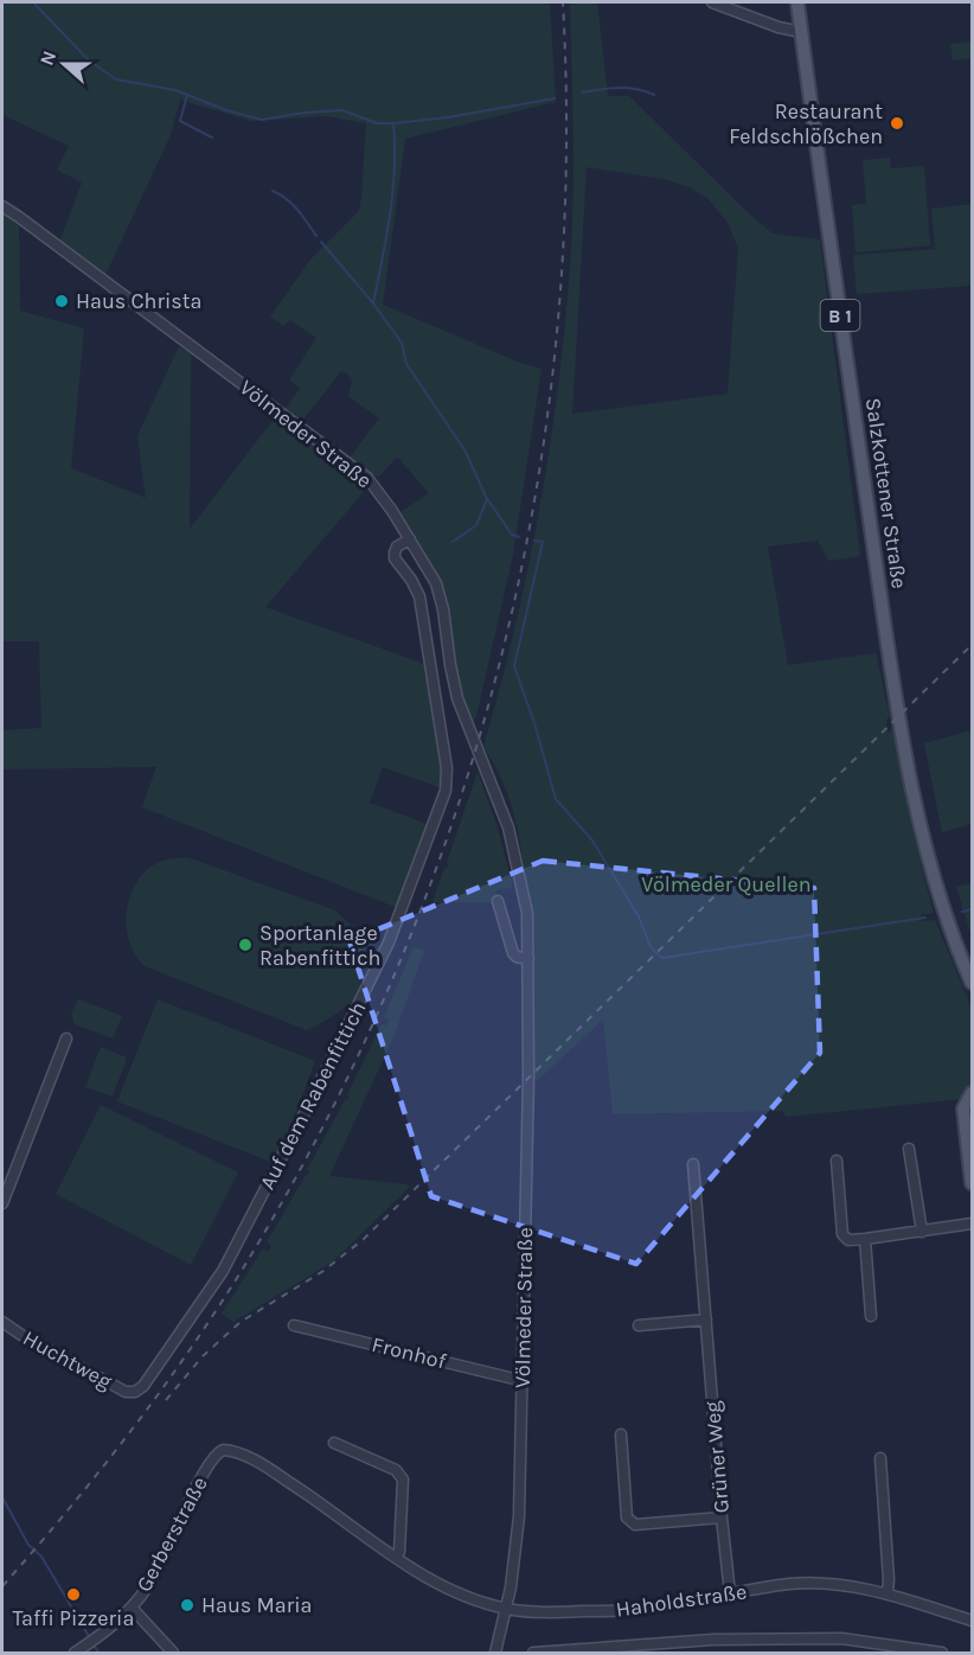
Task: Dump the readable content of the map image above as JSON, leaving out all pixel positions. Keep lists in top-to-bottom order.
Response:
{
  "streets": {
    "main road": ["B 1", "Salzkottener Straße"],
    "street": [
      "Völmeder Straße",
      "Auf dem Rabenfittich",
      "Fronhof",
      "Huchtweg",
      "Grüner Weg",
      "Gerberstraße",
      "Haholdstraße"
    ]
  },
  "crossings": [
    ["Völmeder Straße", "Auf dem Rabenfittich"],
    ["Völmeder Straße", "Fronhof"],
    ["Völmeder Straße", "Haholdstraße"],
    ["Auf dem Rabenfittich", "Huchtweg"],
    ["Grüner Weg", "Haholdstraße"],
    ["Gerberstraße", "Haholdstraße"]
  ],
  "parks": ["Völmeder Quellen"],
  "places": [
    "Restaurant Feldschlößchen",
    "Haus Christa",
    "Sportanlage Rabenfittich",
    "Taffi Pizzeria",
    "Haus Maria"
  ],
  "north": "left"
}
